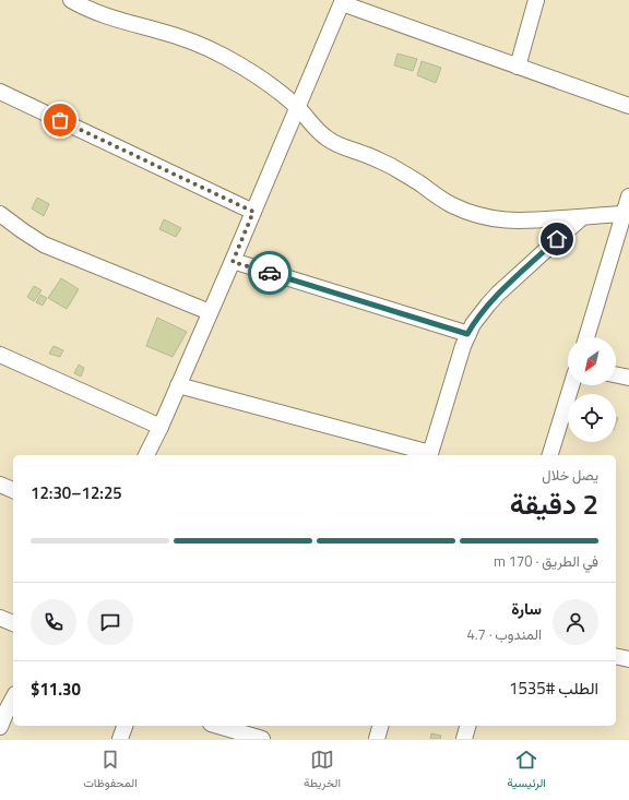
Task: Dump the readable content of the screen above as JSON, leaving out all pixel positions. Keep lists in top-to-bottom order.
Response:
{
  "north": "bottom left",
  "page": {
    "heading": ["2 دقيقة", "يصل خلال", "12:25–12:30"],
    "panel": [
      "سارة",
      "المندوب · 4.7",
      "الطلب #1535",
      "$11.30"
    ],
    "bar": "في الطريق · 170 m",
    "tabs": ["الرئيسية", "الخريطة", "المحفوظات"]
  }
}
